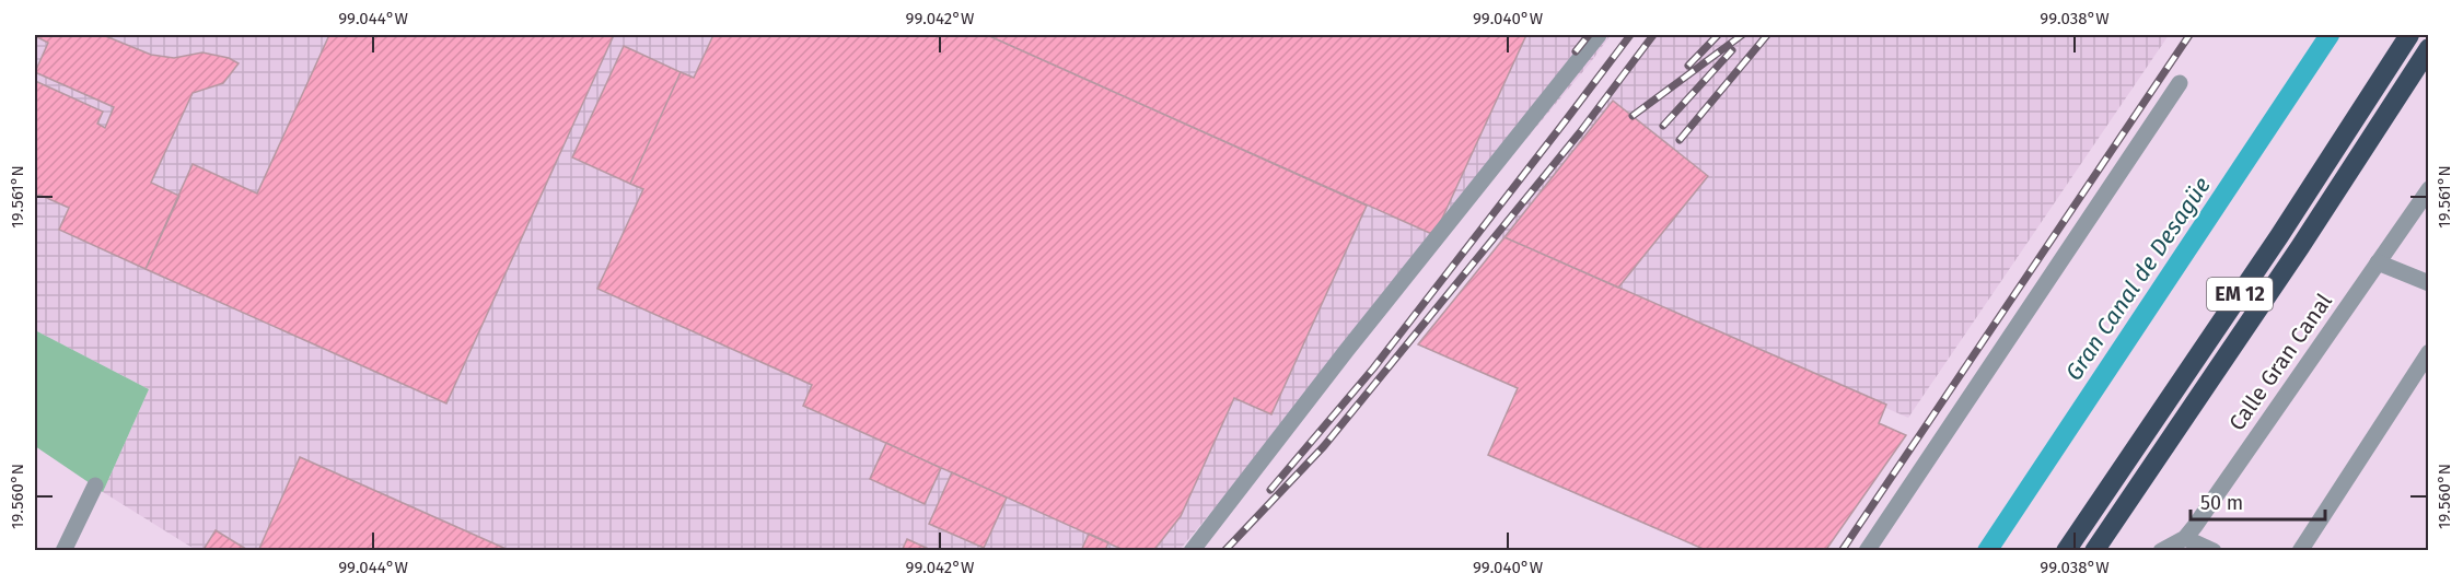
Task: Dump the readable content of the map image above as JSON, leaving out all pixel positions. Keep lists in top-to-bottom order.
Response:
{
  "streets": {
    "highway": ["EM 12"],
    "street": ["Calle Gran Canal"]
  },
  "water": ["Gran Canal de Desagüe"],
  "scale_bar": "50 m",
  "coordinates": [
    "99.044°W",
    "99.042°W",
    "99.040°W",
    "99.038°W",
    "19.561°N",
    "19.560°N"
  ]
}
